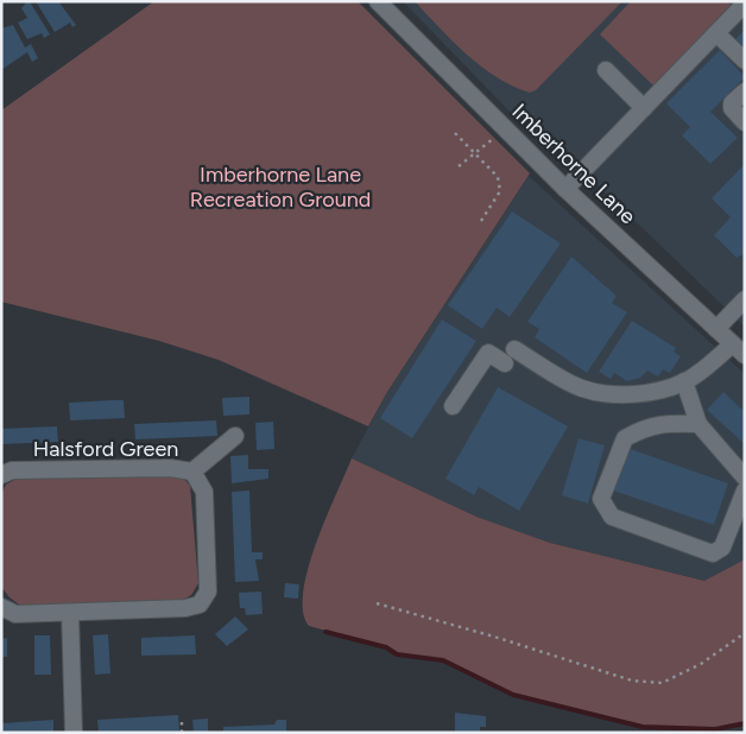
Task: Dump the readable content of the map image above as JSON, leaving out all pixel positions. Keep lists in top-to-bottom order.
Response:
{
  "streets": {
    "street": ["Imberhorne Lane", "Halsford Green"]
  },
  "parks": ["Imberhorne Lane Recreation Ground"]
}
